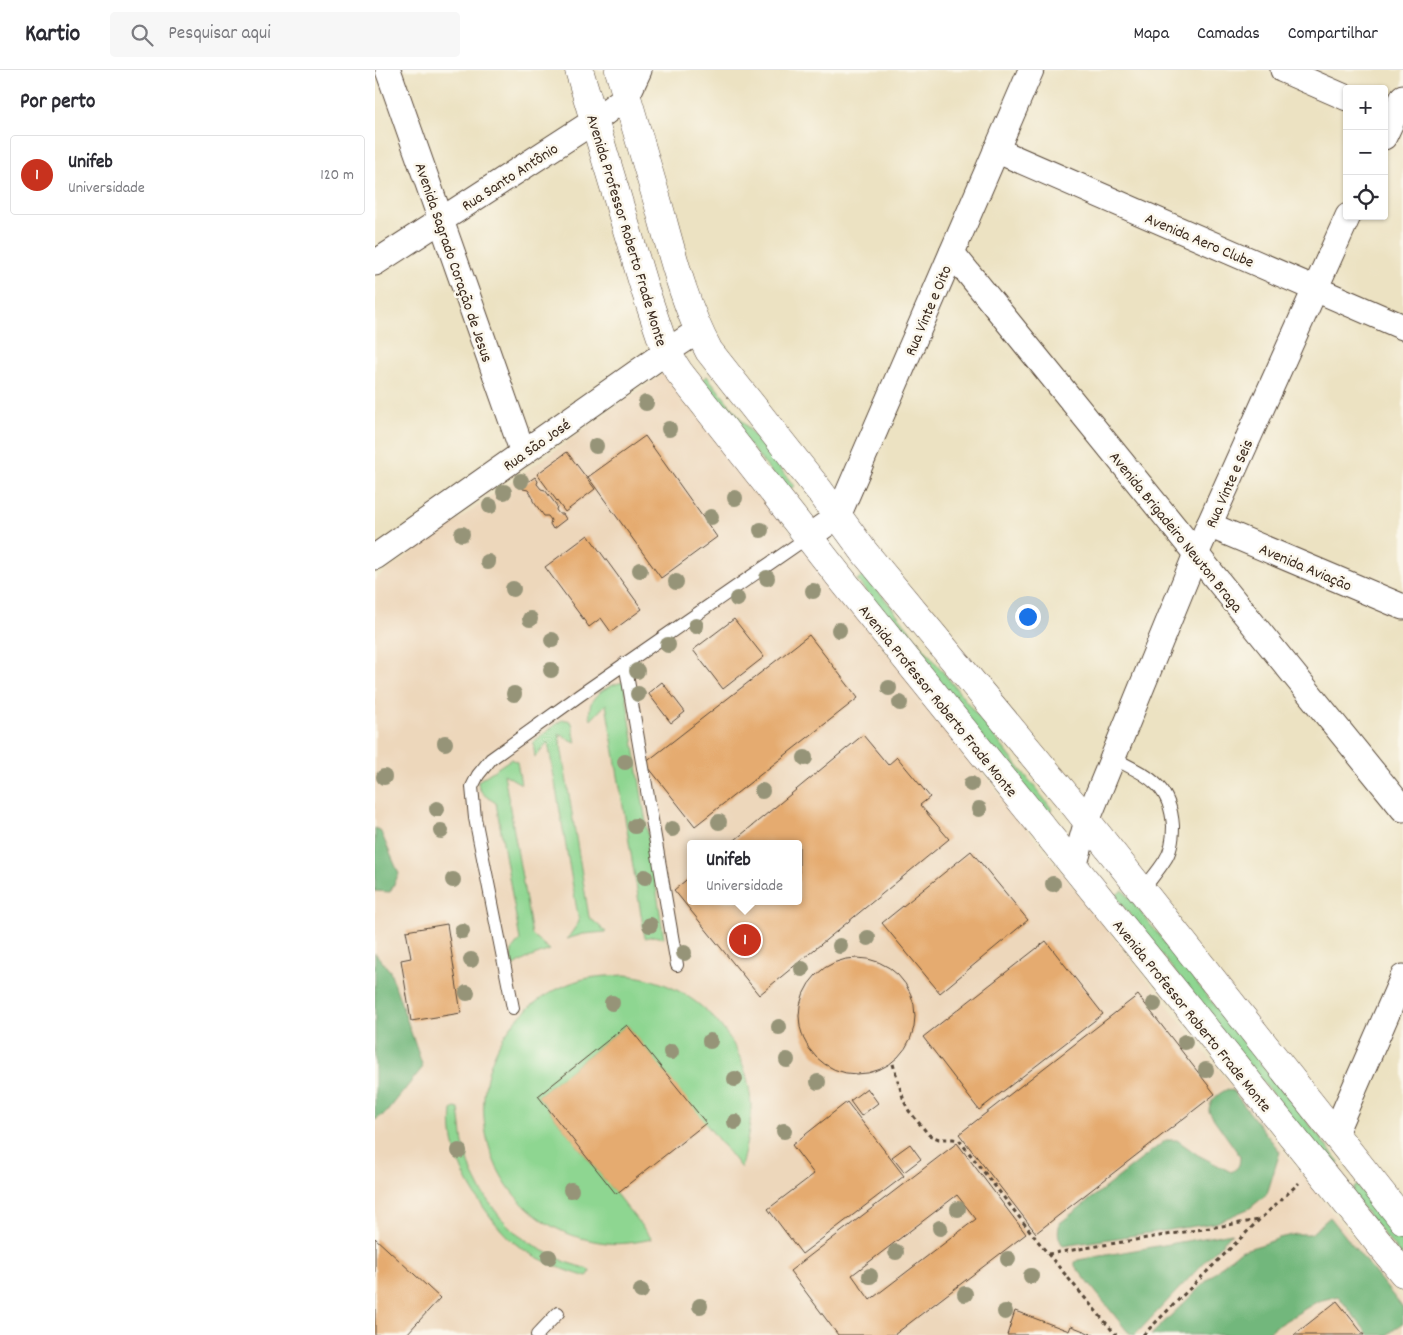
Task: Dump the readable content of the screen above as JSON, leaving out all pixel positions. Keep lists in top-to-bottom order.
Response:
{
  "streets": {
    "main road": ["Avenida Professor Roberto Frade Monte"],
    "street": [
      "Rua Santo Antônio",
      "Avenida Aero Clube",
      "Avenida Sagrado Coração de Jesus",
      "Rua Vinte e Oito",
      "Rua São José",
      "Rua Vinte e Seis",
      "Avenida Brigadeiro Newton Braga",
      "Avenida Aviação"
    ]
  },
  "crossings": [
    ["Rua Santo Antônio", "Avenida Professor Roberto Frade Monte"],
    ["Rua Santo Antônio", "Avenida Sagrado Coração de Jesus"],
    ["Avenida Professor Roberto Frade Monte", "Rua São José"],
    ["Avenida Professor Roberto Frade Monte", "Rua Vinte e Seis"],
    ["Avenida Aero Clube", "Rua Vinte e Oito"],
    ["Avenida Aero Clube", "Rua Vinte e Seis"],
    ["Avenida Sagrado Coração de Jesus", "Rua São José"],
    ["Rua Vinte e Oito", "Avenida Brigadeiro Newton Braga"],
    ["Rua Vinte e Seis", "Avenida Brigadeiro Newton Braga"],
    ["Rua Vinte e Seis", "Avenida Aviação"]
  ],
  "page": {
    "header": "Kartio",
    "search": "Pesquisar aqui",
    "nav": ["Mapa", "Camadas", "Compartilhar"],
    "heading": "Por perto",
    "map_buttons": ["+", "−"],
    "list": [
      {
        "mark": "1",
        "name": "Unifeb",
        "note": "Universidade",
        "value": "120 m"
      }
    ],
    "popup": ["Unifeb", "Universidade"],
    "pins": "1"
  }
}
